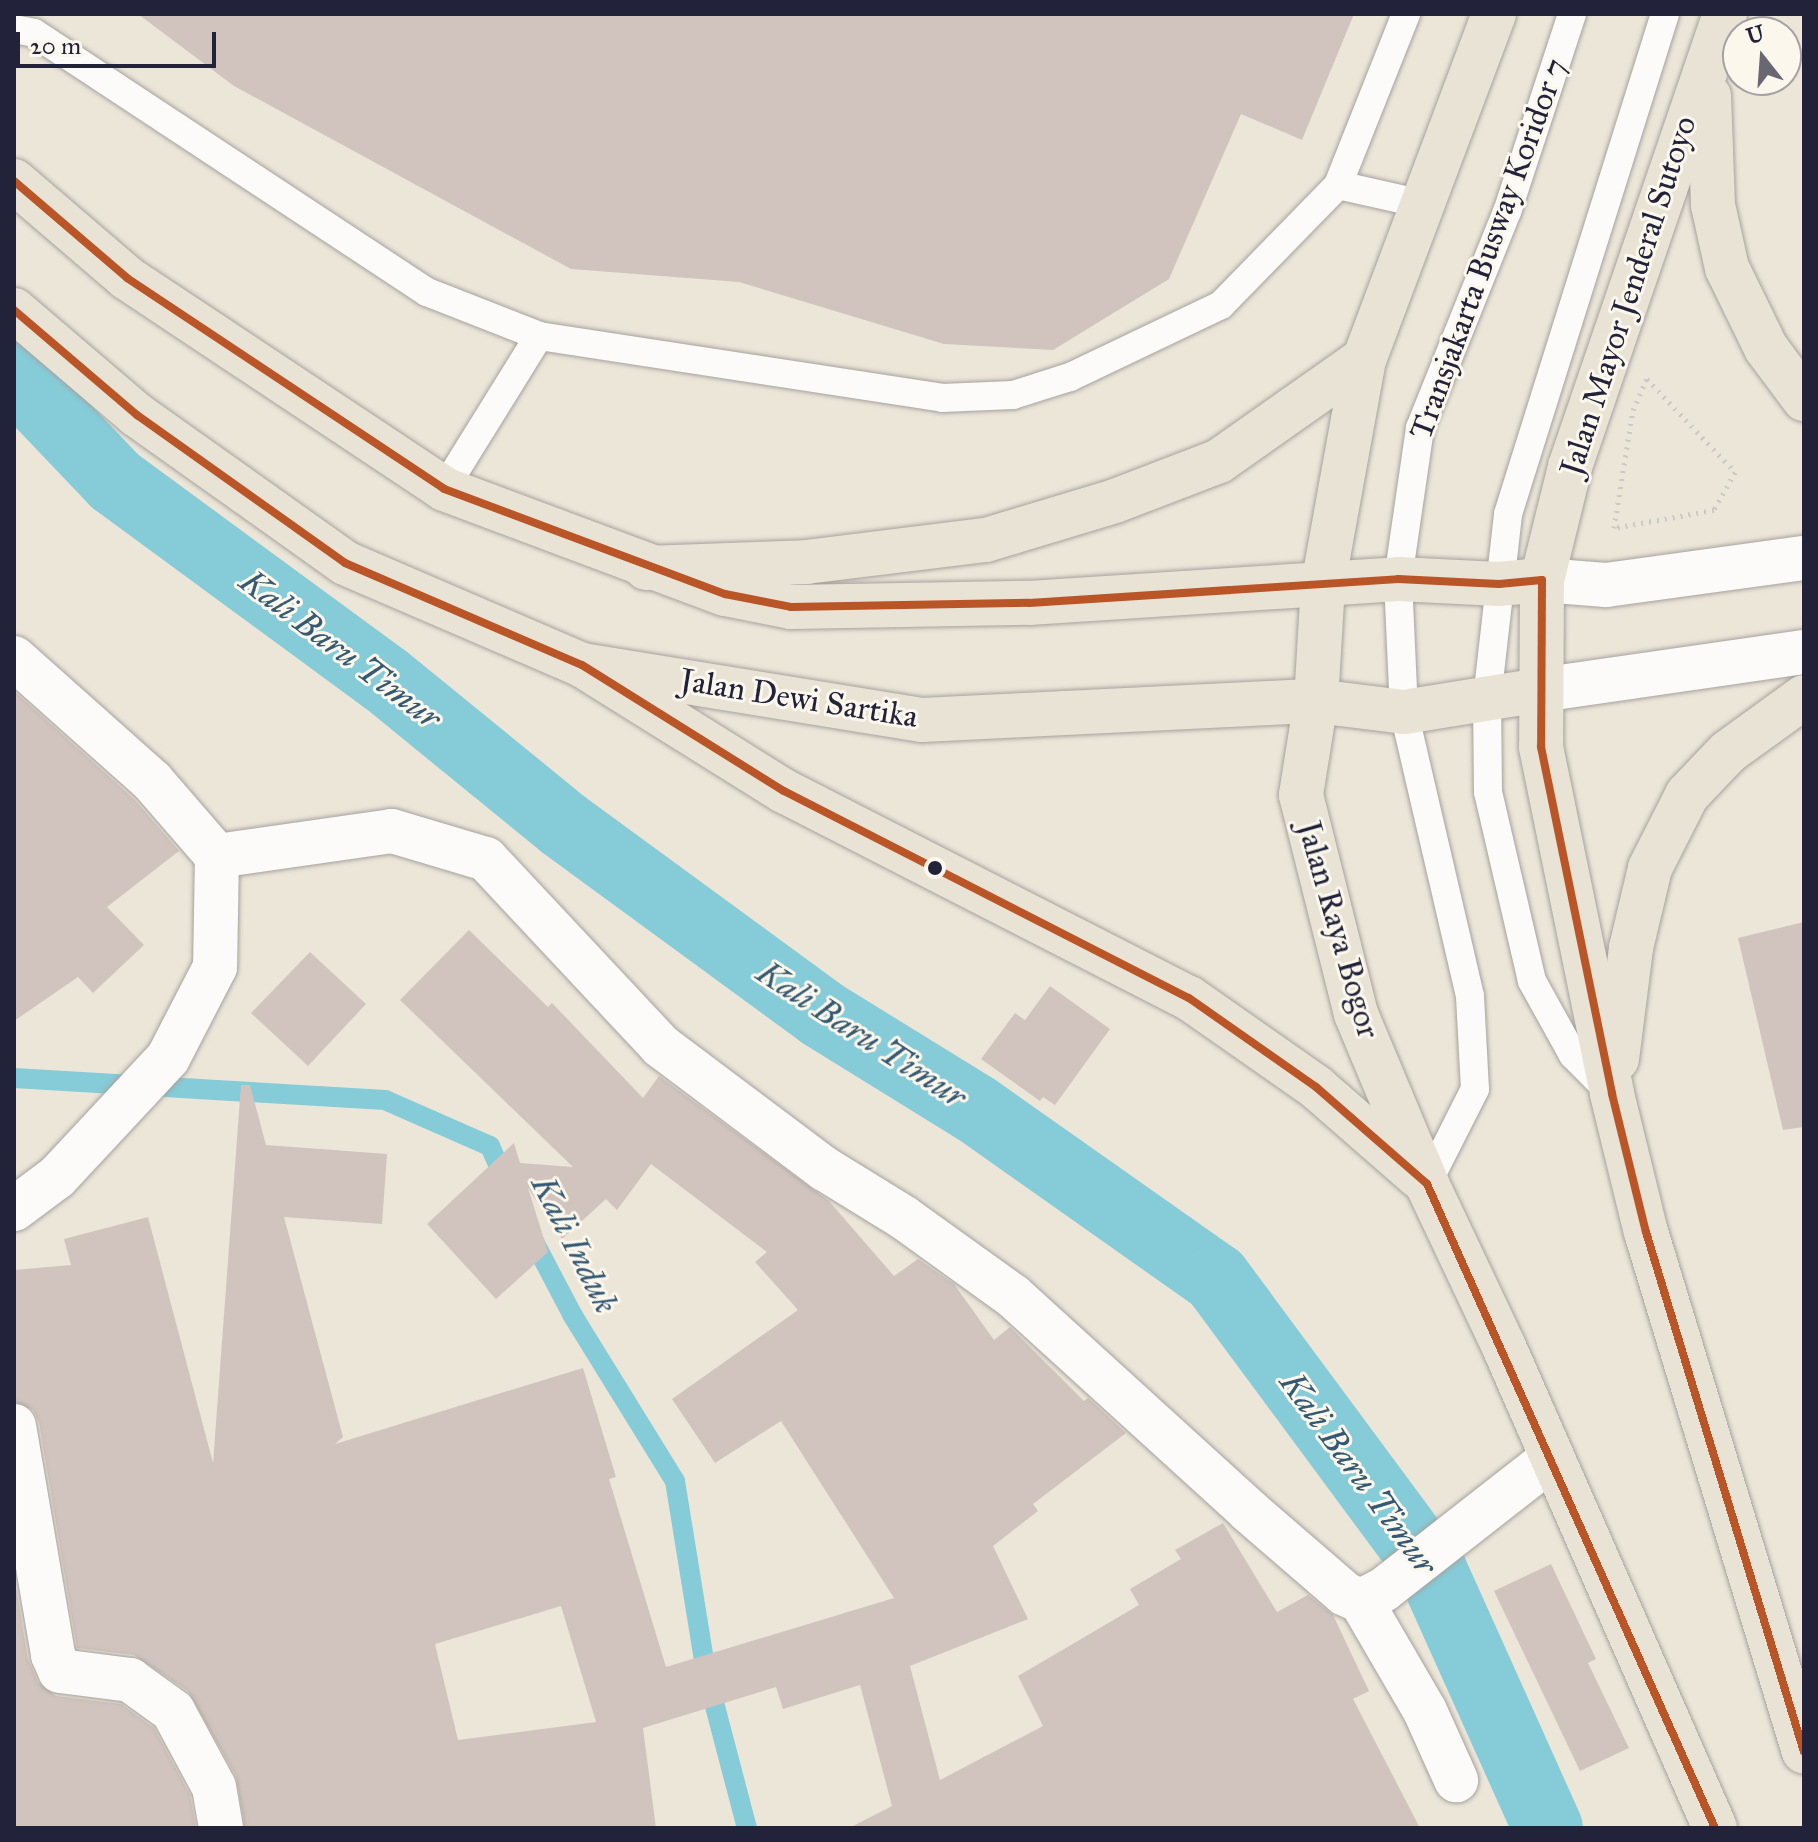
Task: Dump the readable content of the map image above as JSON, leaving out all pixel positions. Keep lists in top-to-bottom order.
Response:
{
  "streets": {
    "main road": ["Jalan Mayor Jenderal Sutoyo", "Jalan Dewi Sartika", "Jalan Raya Bogor"],
    "lane": ["Transjakarta Busway Koridor 7"]
  },
  "crossings": [
    ["Transjakarta Busway Koridor 7", "Jalan Dewi Sartika"],
    ["Transjakarta Busway Koridor 7", "Jalan Raya Bogor"],
    ["Jalan Dewi Sartika", "Jalan Raya Bogor"]
  ],
  "water": ["Kali Baru Timur", "Kali Induk"],
  "scale_bar": "20 m",
  "north": "top"
}
